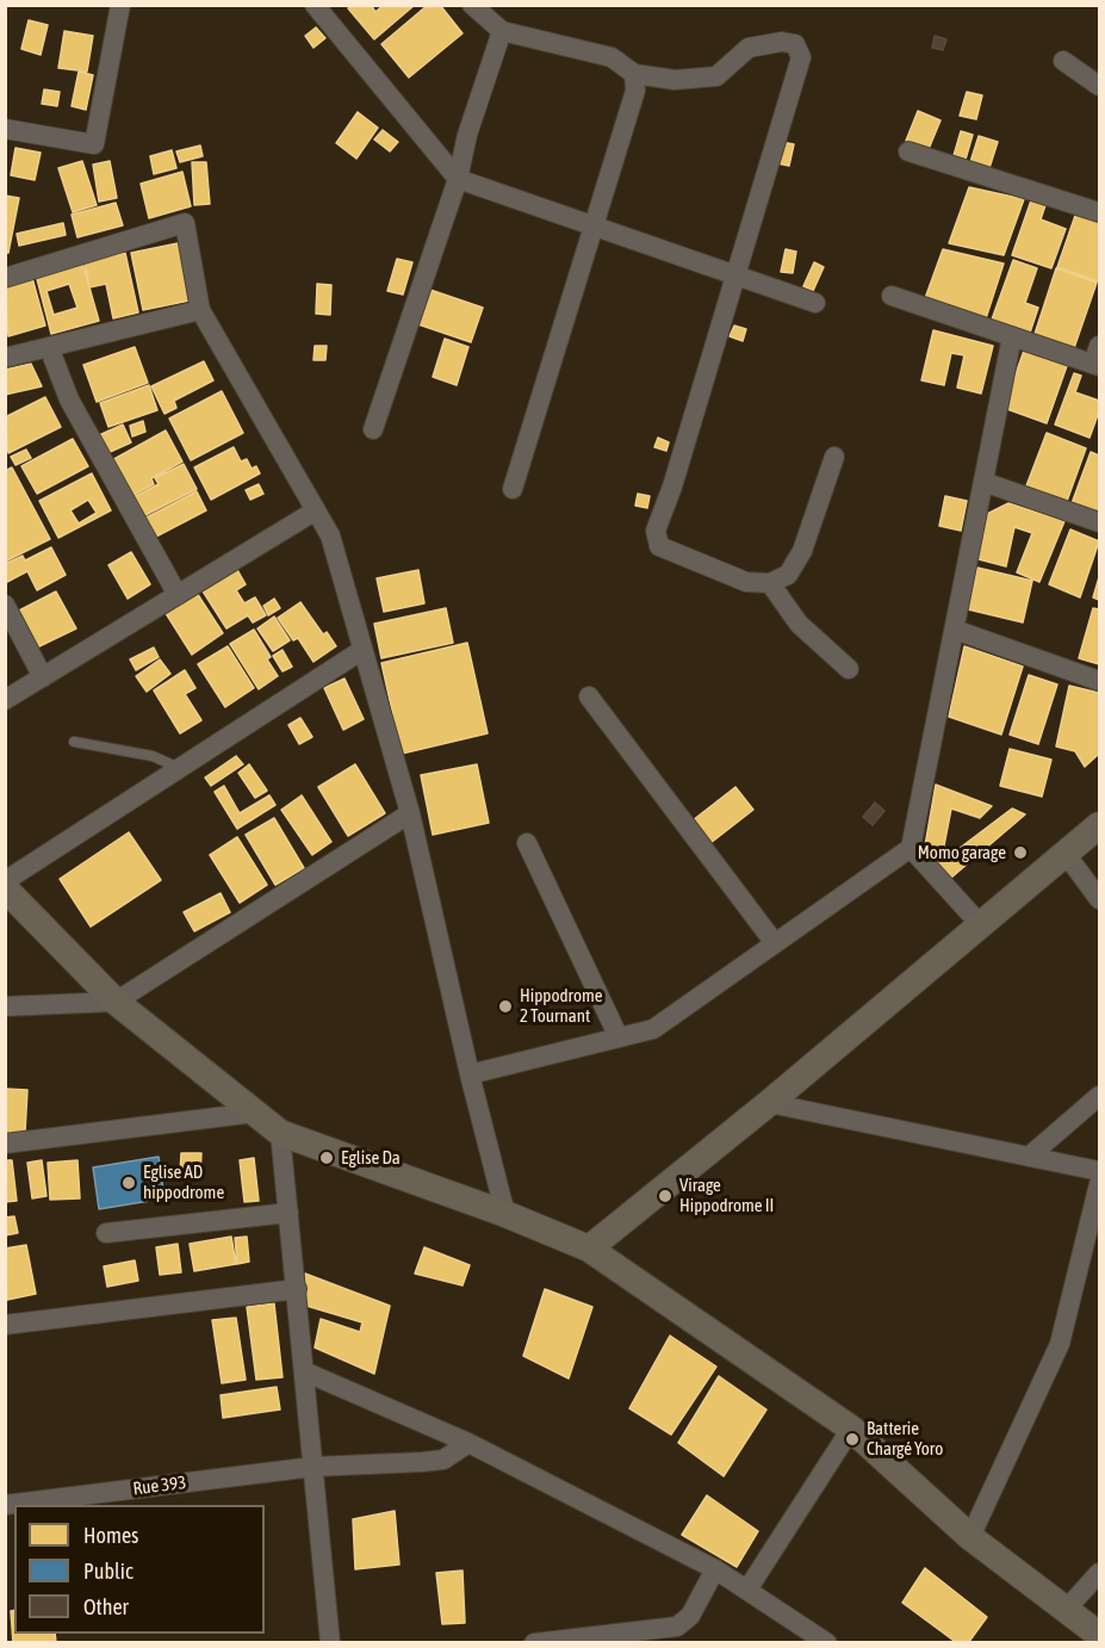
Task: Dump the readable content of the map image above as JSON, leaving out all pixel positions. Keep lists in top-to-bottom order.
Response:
{
  "streets": {
    "street": ["Rue 393"]
  },
  "places": [
    "Momo garage",
    "Hippodrome 2 Tournant",
    "Eglise Da",
    "Eglise AD hippodrome",
    "Virage Hippodrome II",
    "Batterie Chargé Yoro"
  ],
  "legend": ["Homes", "Public", "Other"]
}
